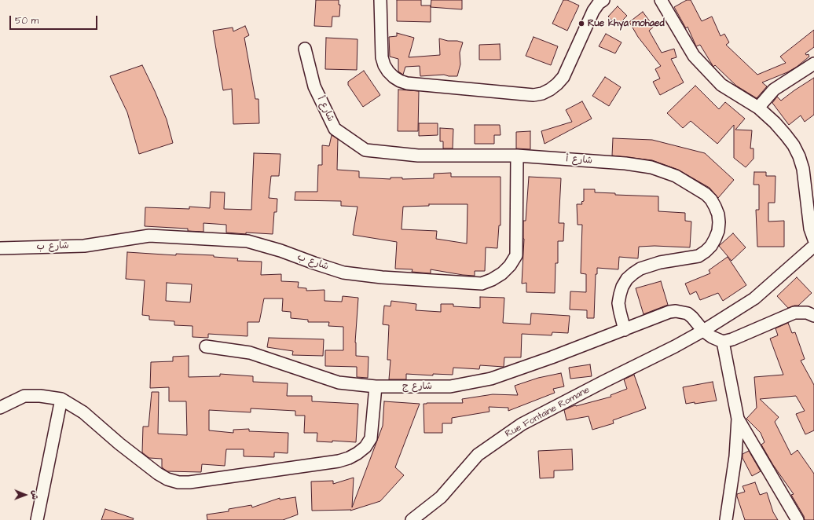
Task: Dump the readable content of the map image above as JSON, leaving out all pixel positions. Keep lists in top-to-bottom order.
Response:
{
  "streets": {
    "street": [
      "شارع أ",
      "شارع ب",
      "شارع ج",
      "Rue Fontaine Romane"
    ]
  },
  "crossings": [
    ["شارع أ", "شارع ب"],
    ["شارع أ", "شارع ج"],
    ["شارع ج", "Rue Fontaine Romane"]
  ],
  "places": ["Rue khya mohaed"],
  "scale_bar": "50 m",
  "north": "right"
}
